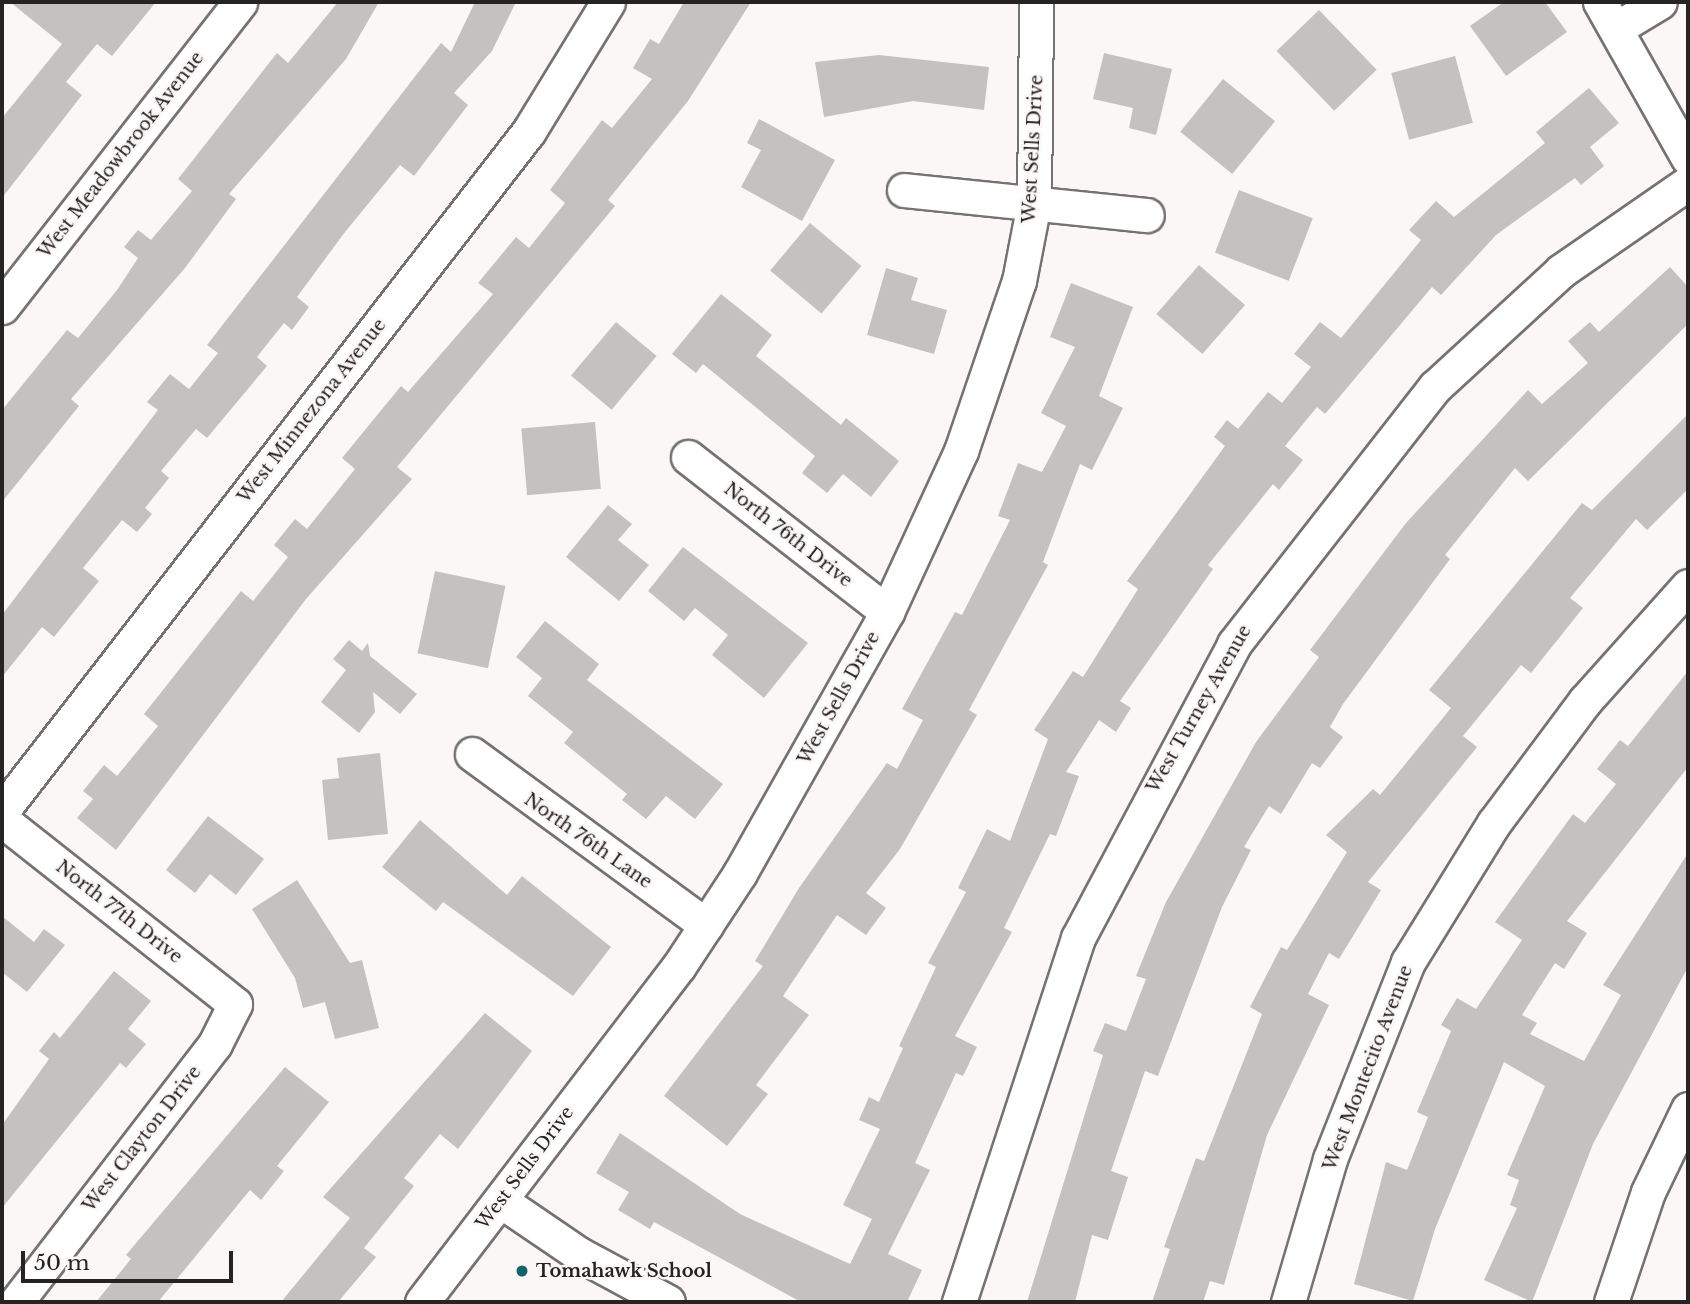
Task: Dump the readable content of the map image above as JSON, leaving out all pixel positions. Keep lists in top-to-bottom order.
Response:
{
  "streets": {
    "street": [
      "West Sells Drive",
      "West Meadowbrook Avenue",
      "West Minnezona Avenue",
      "North 76th Drive",
      "West Turney Avenue",
      "North 76th Lane",
      "North 77th Drive",
      "West Montecito Avenue",
      "West Clayton Drive"
    ]
  },
  "crossings": [
    ["West Sells Drive", "North 76th Drive"],
    ["West Sells Drive", "North 76th Lane"],
    ["North 77th Drive", "West Clayton Drive"]
  ],
  "places": ["Tomahawk School"],
  "scale_bar": "50 m"
}
